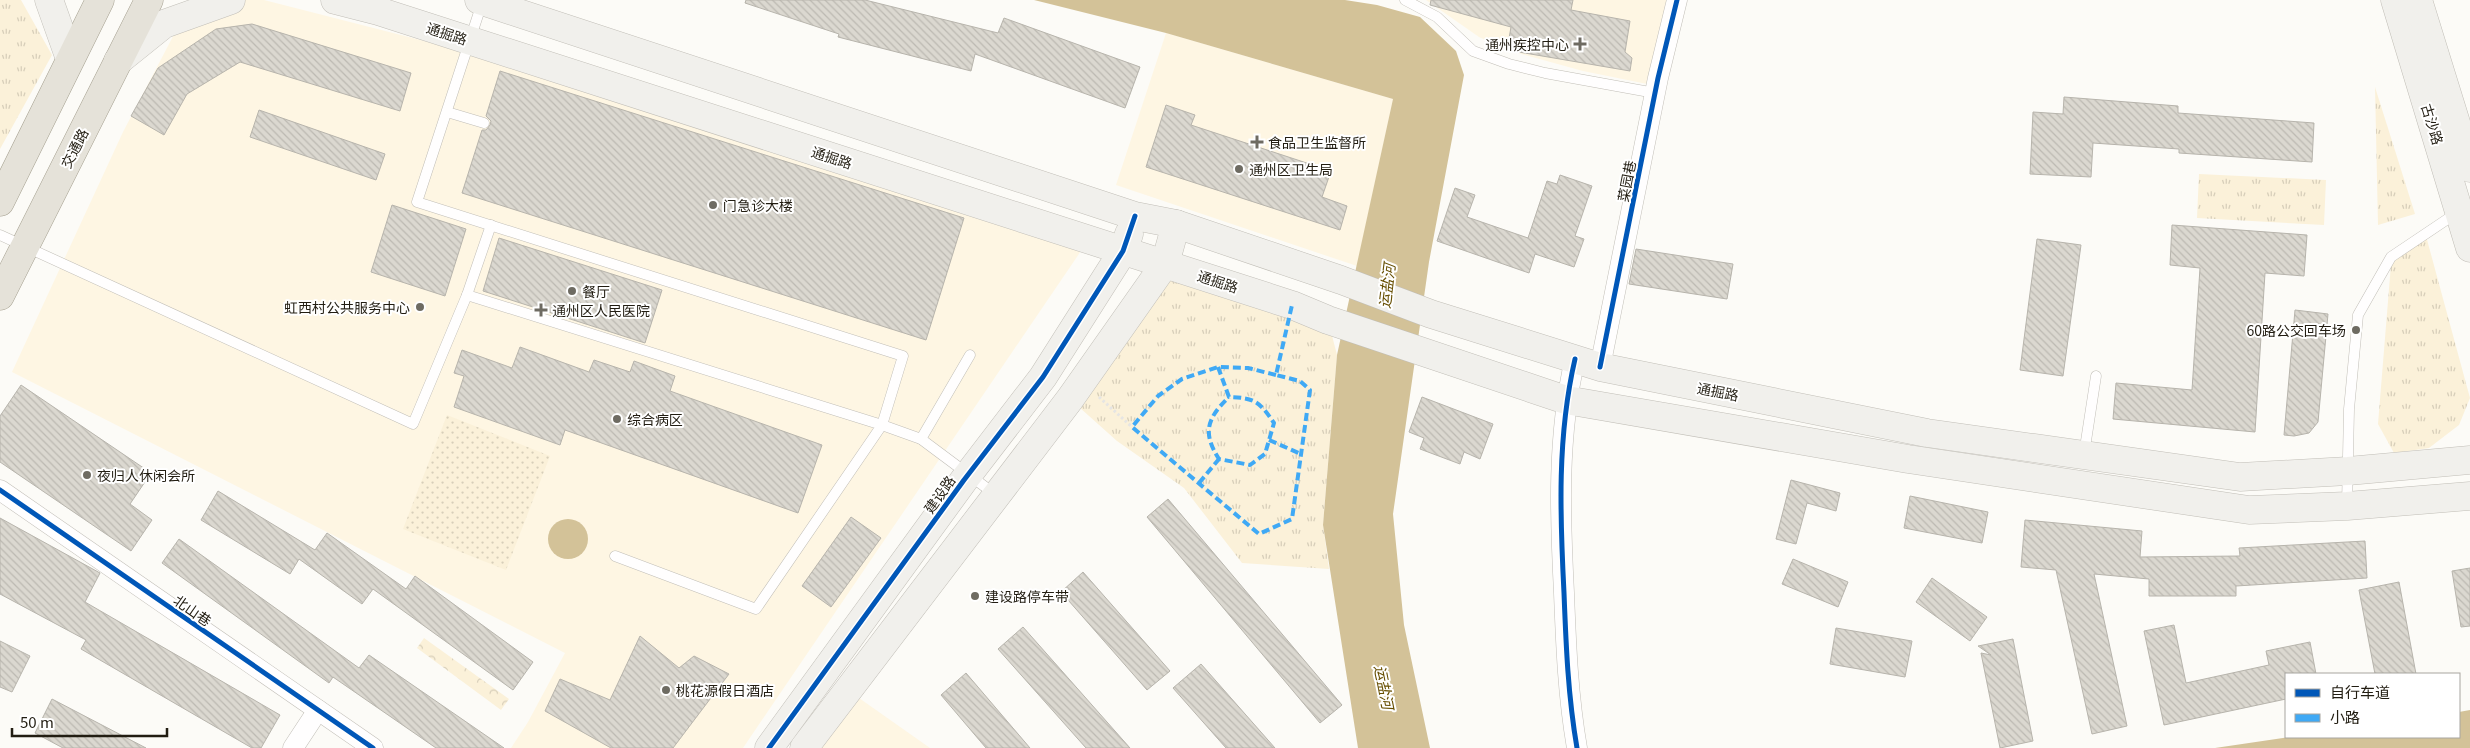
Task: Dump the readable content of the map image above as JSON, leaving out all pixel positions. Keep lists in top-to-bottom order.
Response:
{
  "streets": {
    "main road": [
      "通掘路",
      "古沙路",
      "交通路",
      "建设路"
    ],
    "street": ["菜园巷", "北山巷"]
  },
  "crossings": [
    ["通掘路", "菜园巷"],
    ["通掘路", "建设路"]
  ],
  "water": ["运盐河"],
  "places": {
    "health": ["通州疾控中心", "食品卫生监督所", "通州区人民医院"],
    "other": [
      "通州区卫生局",
      "门急诊大楼",
      "餐厅",
      "虹西村公共服务中心",
      "60路公交回车场",
      "综合病区",
      "夜归人休闲会所",
      "建设路停车带",
      "桃花源假日酒店"
    ]
  },
  "legend": ["自行车道", "小路"],
  "scale_bar": "50 m"
}
